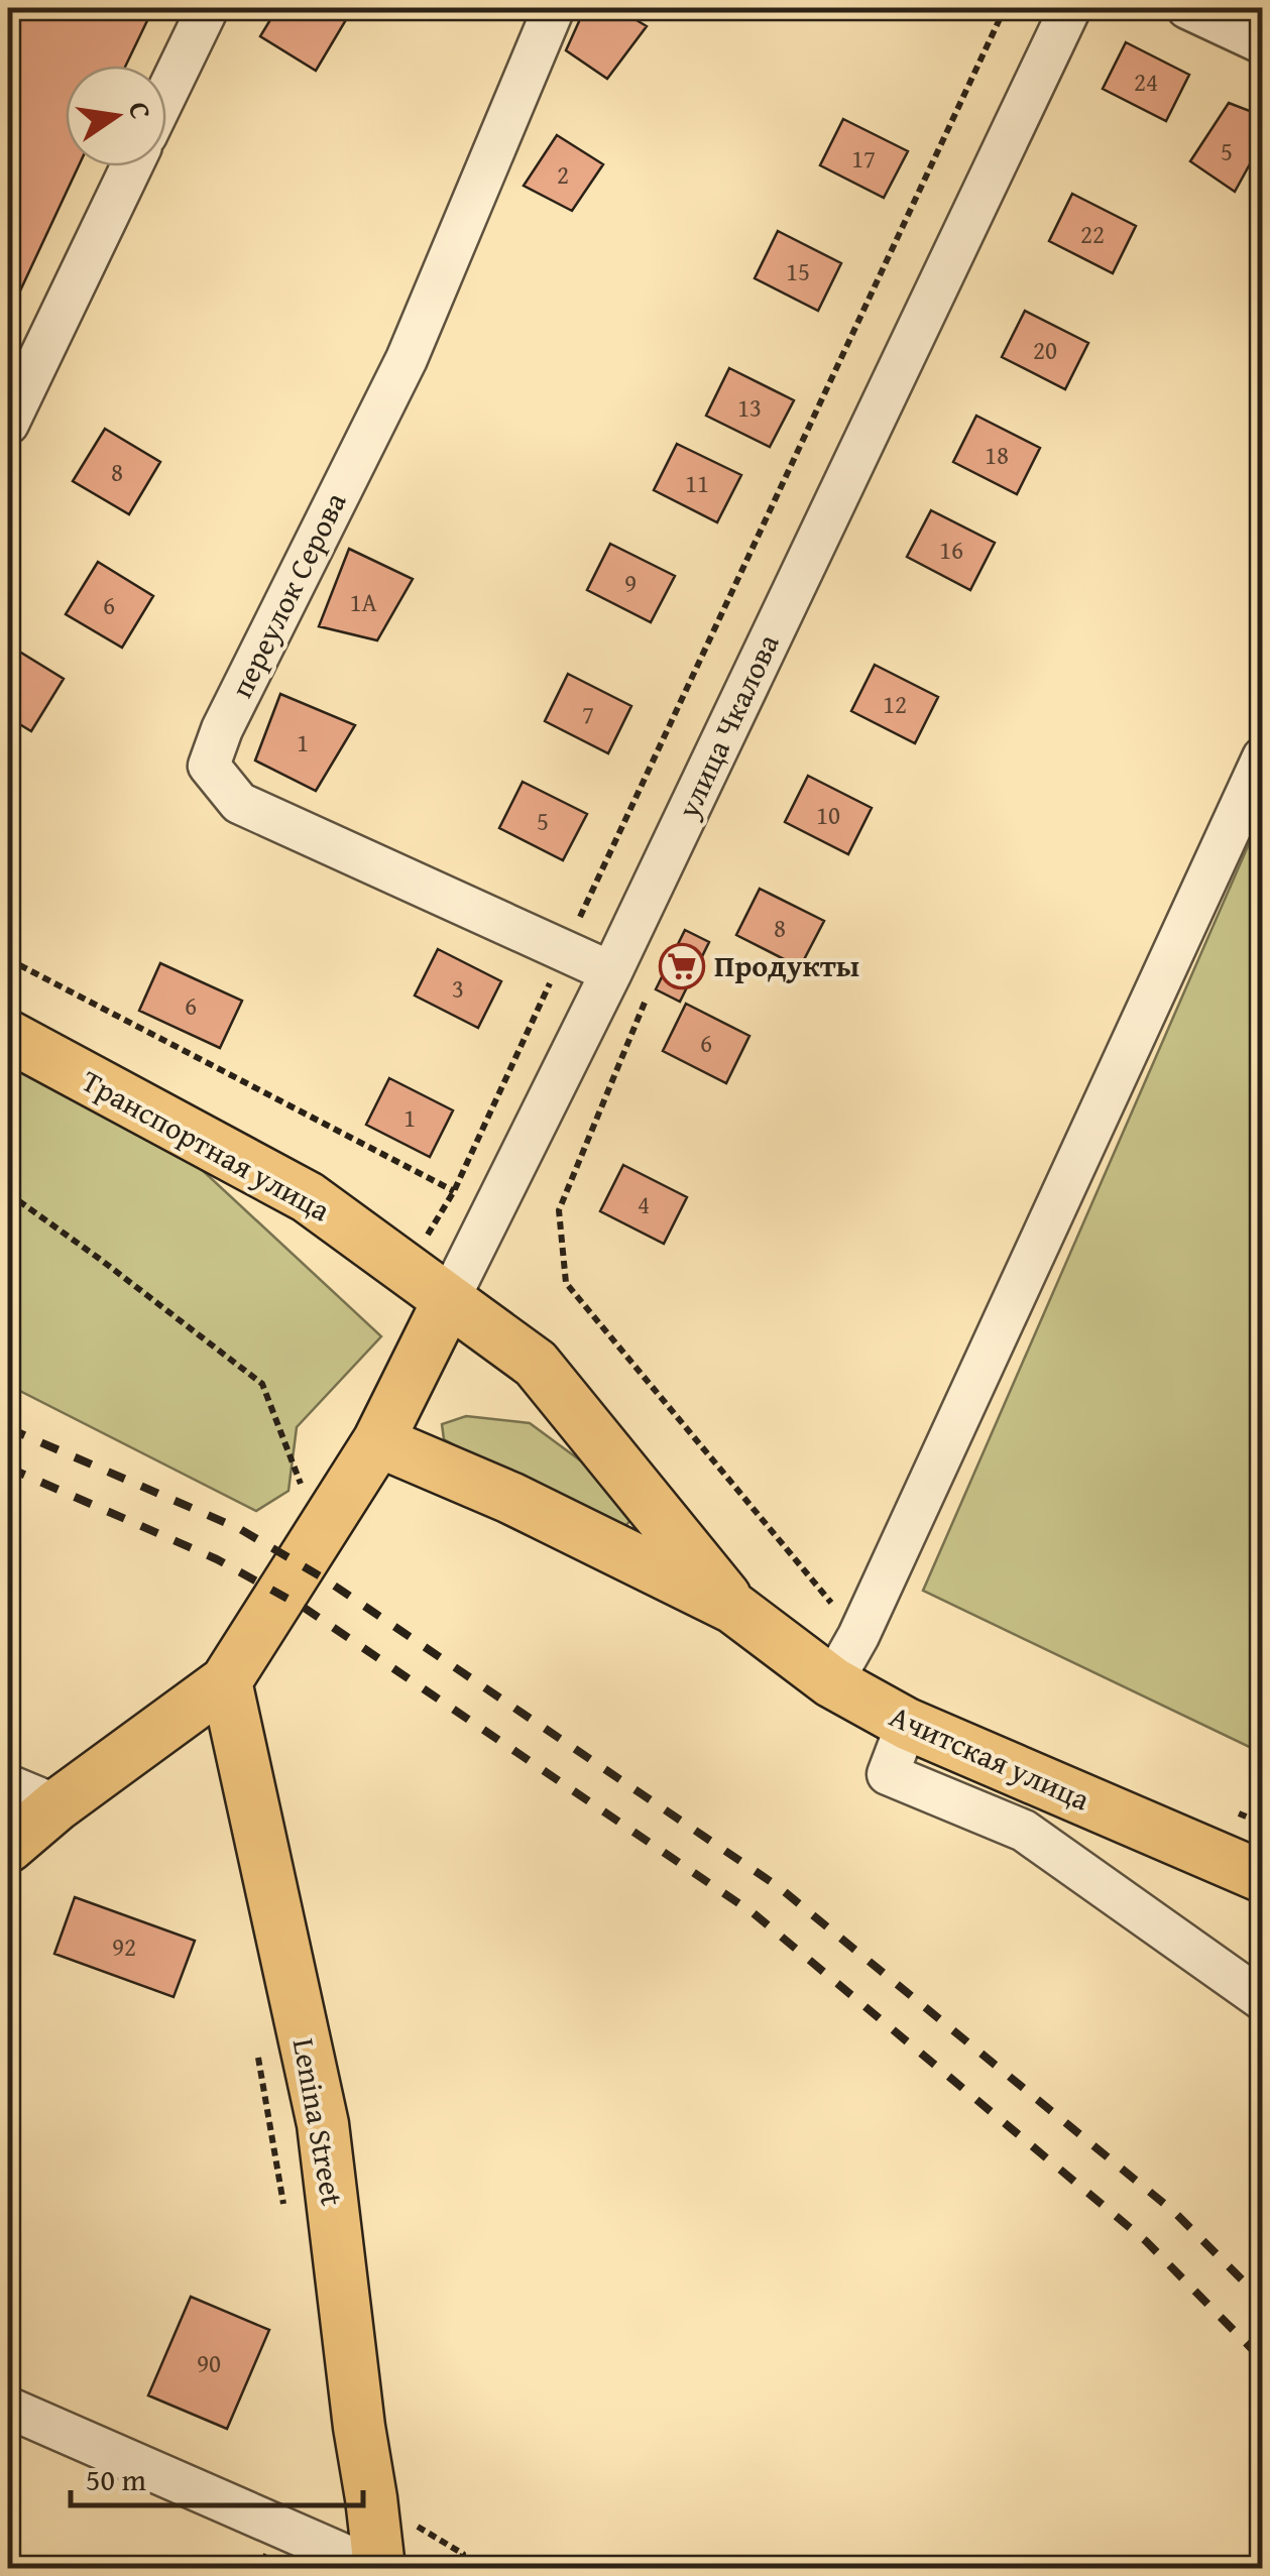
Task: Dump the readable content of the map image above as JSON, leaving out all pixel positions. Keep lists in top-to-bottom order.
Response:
{
  "streets": {
    "main road": [
      "улица Чкалова",
      "Транспортная улица",
      "Ачитская улица",
      "Lenina Street"
    ],
    "street": ["переулок Серова"]
  },
  "crossings": [
    ["переулок Серова", "улица Чкалова"],
    ["улица Чкалова", "Транспортная улица"],
    ["улица Чкалова", "Ачитская улица"],
    ["улица Чкалова", "Lenina Street"],
    ["Транспортная улица", "Ачитская улица"]
  ],
  "places": {
    "supermarket": ["Продукты"]
  },
  "house_numbers": [
    "24",
    "5",
    "17",
    "2",
    "22",
    "15",
    "20",
    "13",
    "18",
    "8",
    "11",
    "16",
    "9",
    "1А",
    "6",
    "12",
    "7",
    "1",
    "10",
    "5",
    "8",
    "3",
    "6",
    "6",
    "1",
    "4",
    "92",
    "90"
  ],
  "scale_bar": "50 m",
  "north": "right"
}
